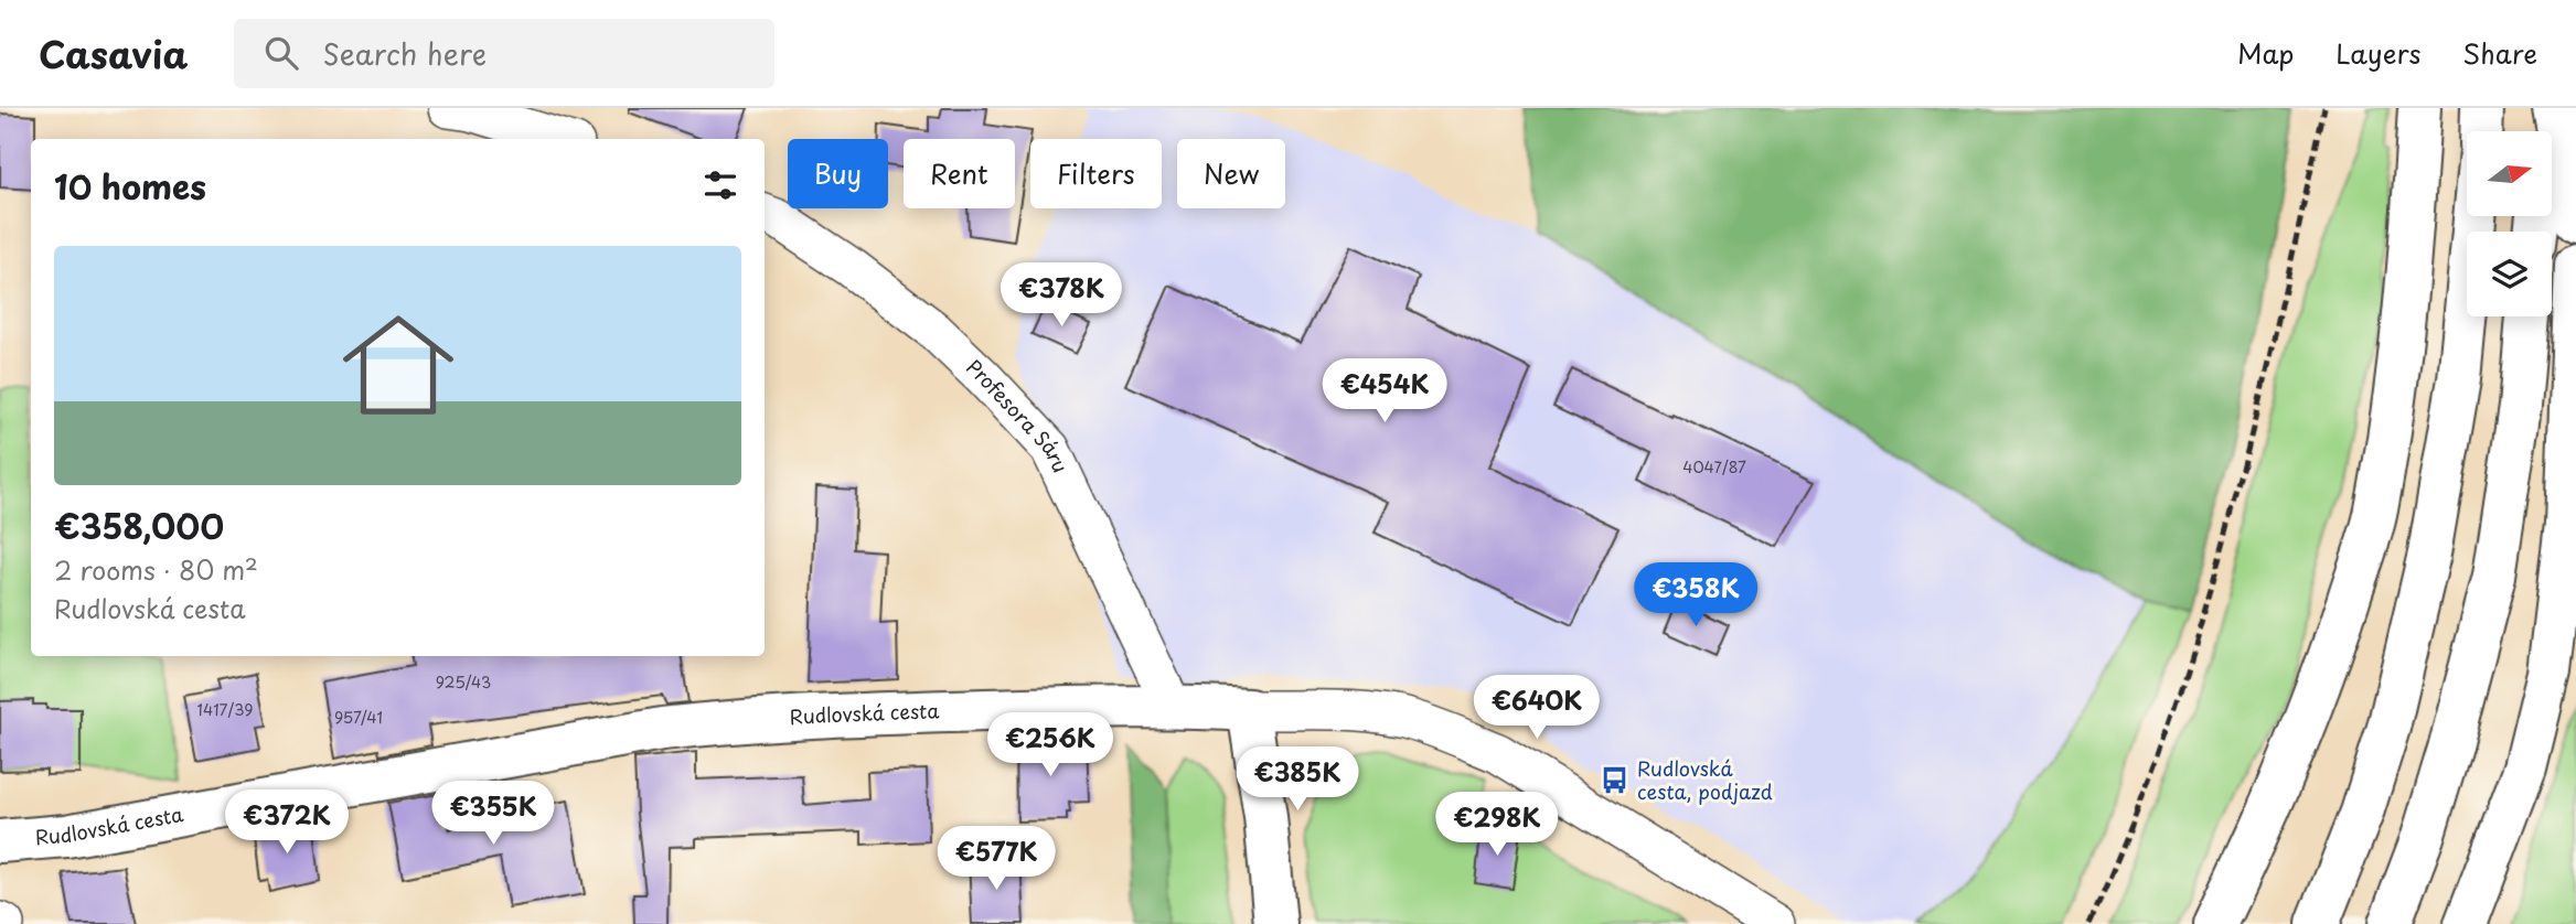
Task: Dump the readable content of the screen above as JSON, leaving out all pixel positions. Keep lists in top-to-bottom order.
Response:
{
  "streets": {
    "main road": ["Rudlovská cesta"],
    "street": ["Profesora Sáru"]
  },
  "crossings": [
    ["Profesora Sáru", "Rudlovská cesta"]
  ],
  "places": {
    "bus stop": ["Rudlovská cesta, podjazd"]
  },
  "house_numbers": [
    "4047/87",
    "925/43",
    "1417/39",
    "957/41"
  ],
  "north": "right",
  "page": {
    "header": "Casavia",
    "search": "Search here",
    "nav": ["Map", "Layers", "Share"],
    "chip": [
      "Buy",
      "Rent",
      "Filters",
      "New"
    ],
    "heading": "10 homes",
    "list": [
      {
        "name": "€358,000",
        "note": "2 rooms · 80 m² · Rudlovská cesta"
      }
    ],
    "price": [
      "€378K",
      "€454K",
      "€358K",
      "€640K",
      "€256K",
      "€385K",
      "€355K",
      "€372K",
      "€298K",
      "€577K"
    ]
  }
}
